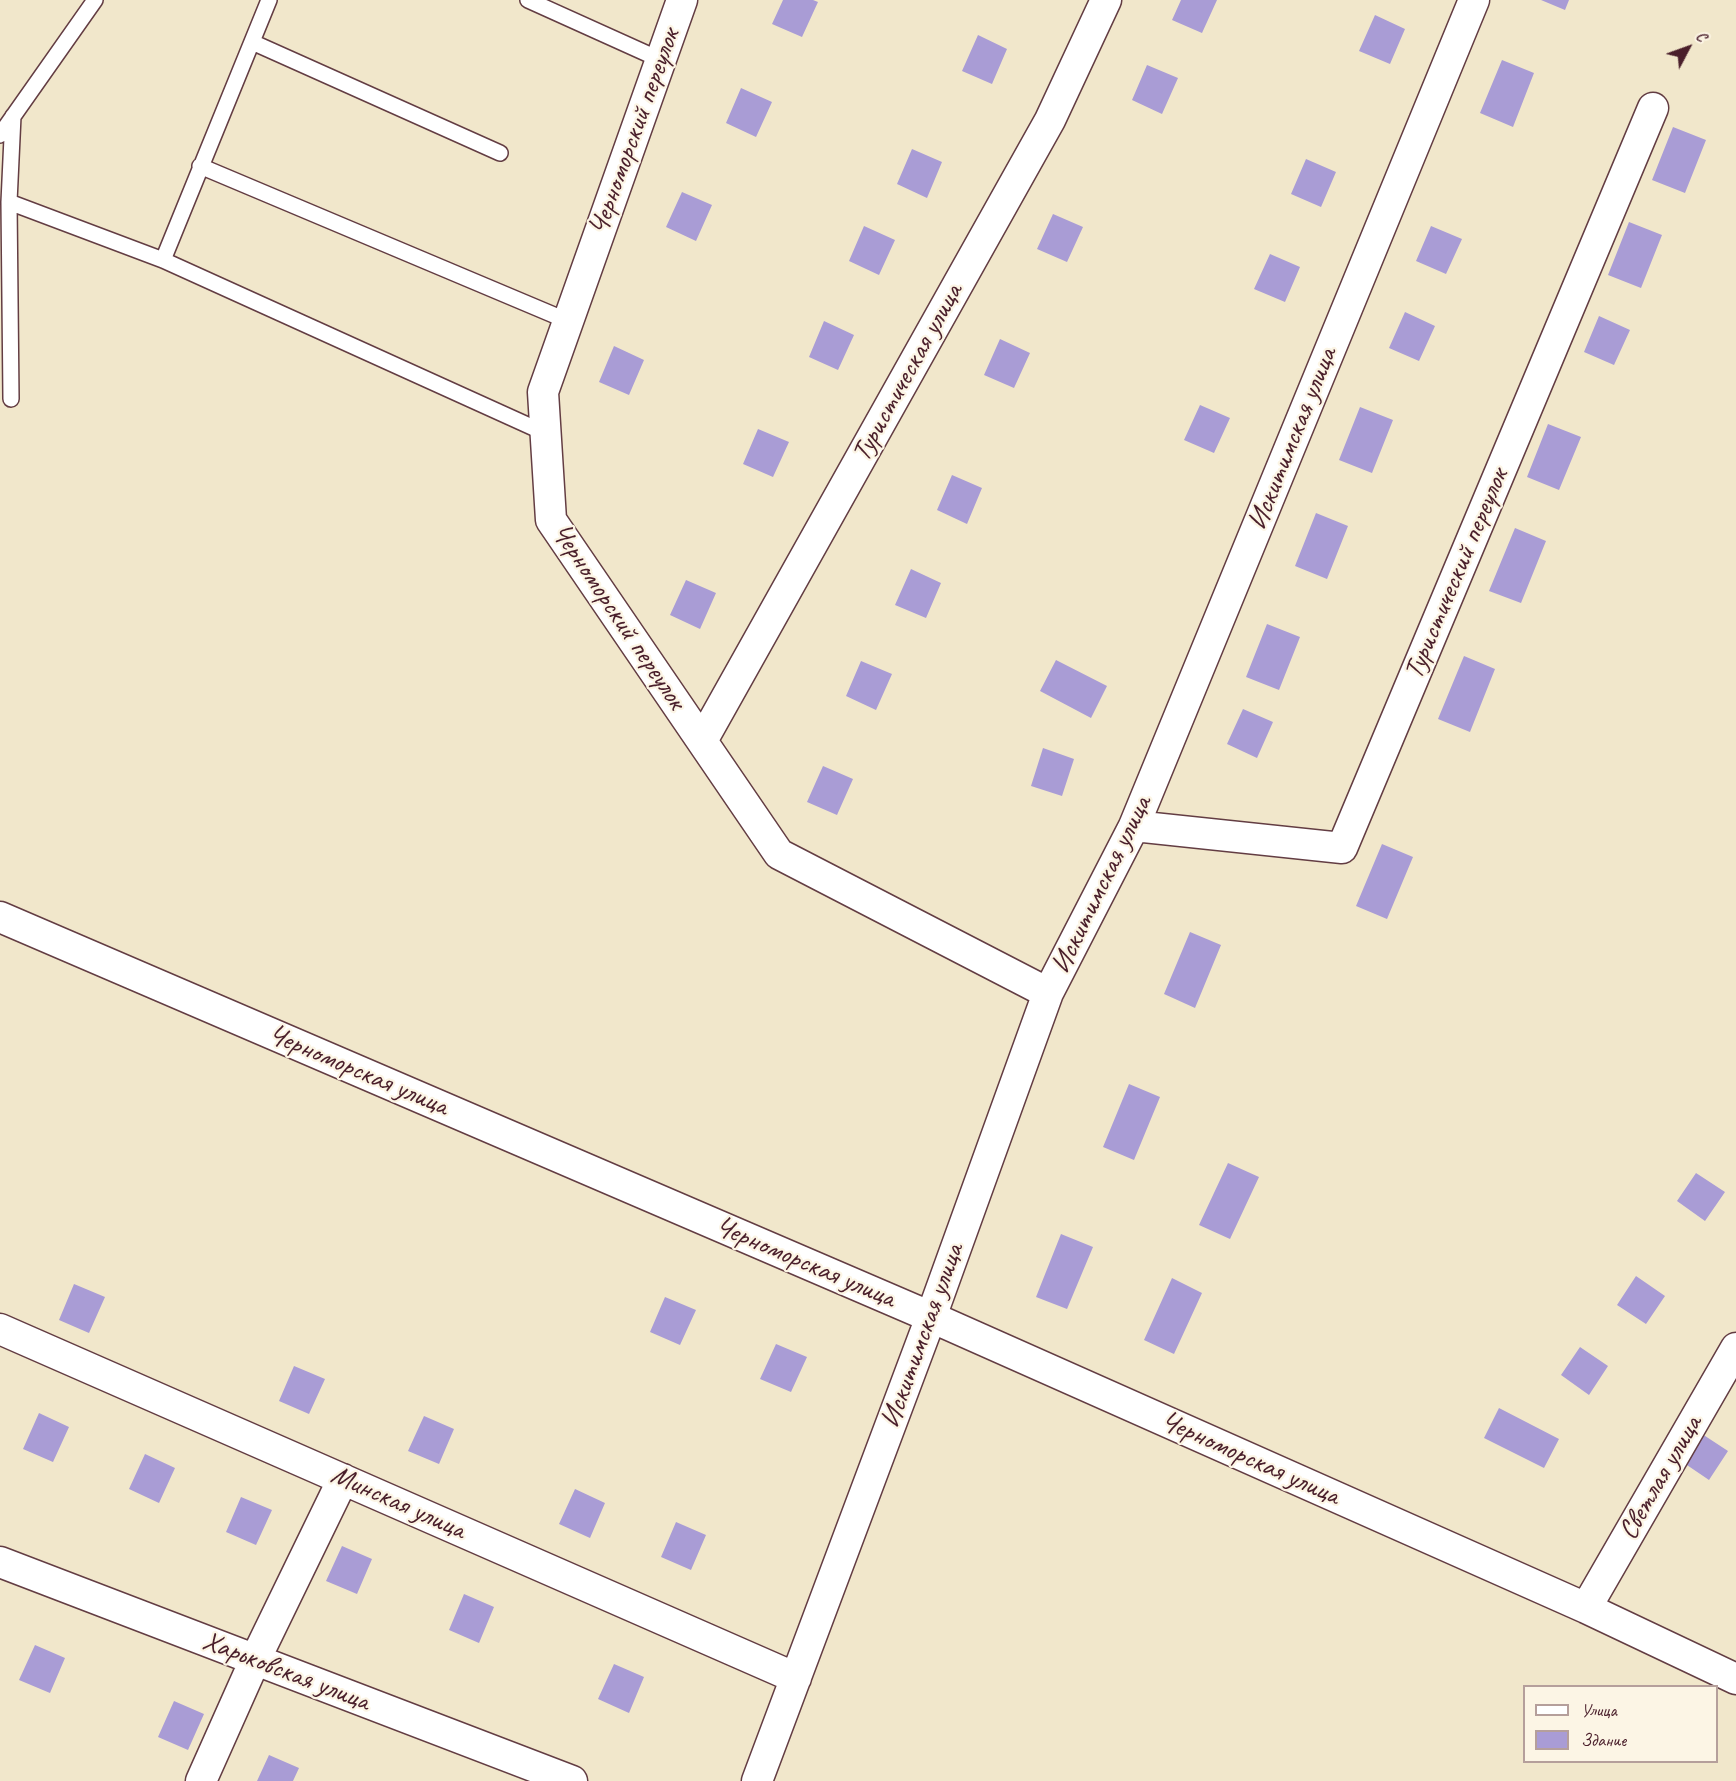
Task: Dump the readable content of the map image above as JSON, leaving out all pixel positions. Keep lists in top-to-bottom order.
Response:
{
  "streets": {
    "street": [
      "Черноморский переулок",
      "Туристическая улица",
      "Искитимская улица",
      "Туристический переулок",
      "Черноморская улица",
      "Светлая улица",
      "Минская улица",
      "Харьковская улица"
    ]
  },
  "crossings": [
    ["Черноморский переулок", "Туристическая улица"],
    ["Черноморский переулок", "Искитимская улица"],
    ["Искитимская улица", "Туристический переулок"],
    ["Искитимская улица", "Черноморская улица"],
    ["Искитимская улица", "Минская улица"],
    ["Черноморская улица", "Светлая улица"]
  ],
  "legend": ["Улица", "Здание"],
  "north": "top right"
}
